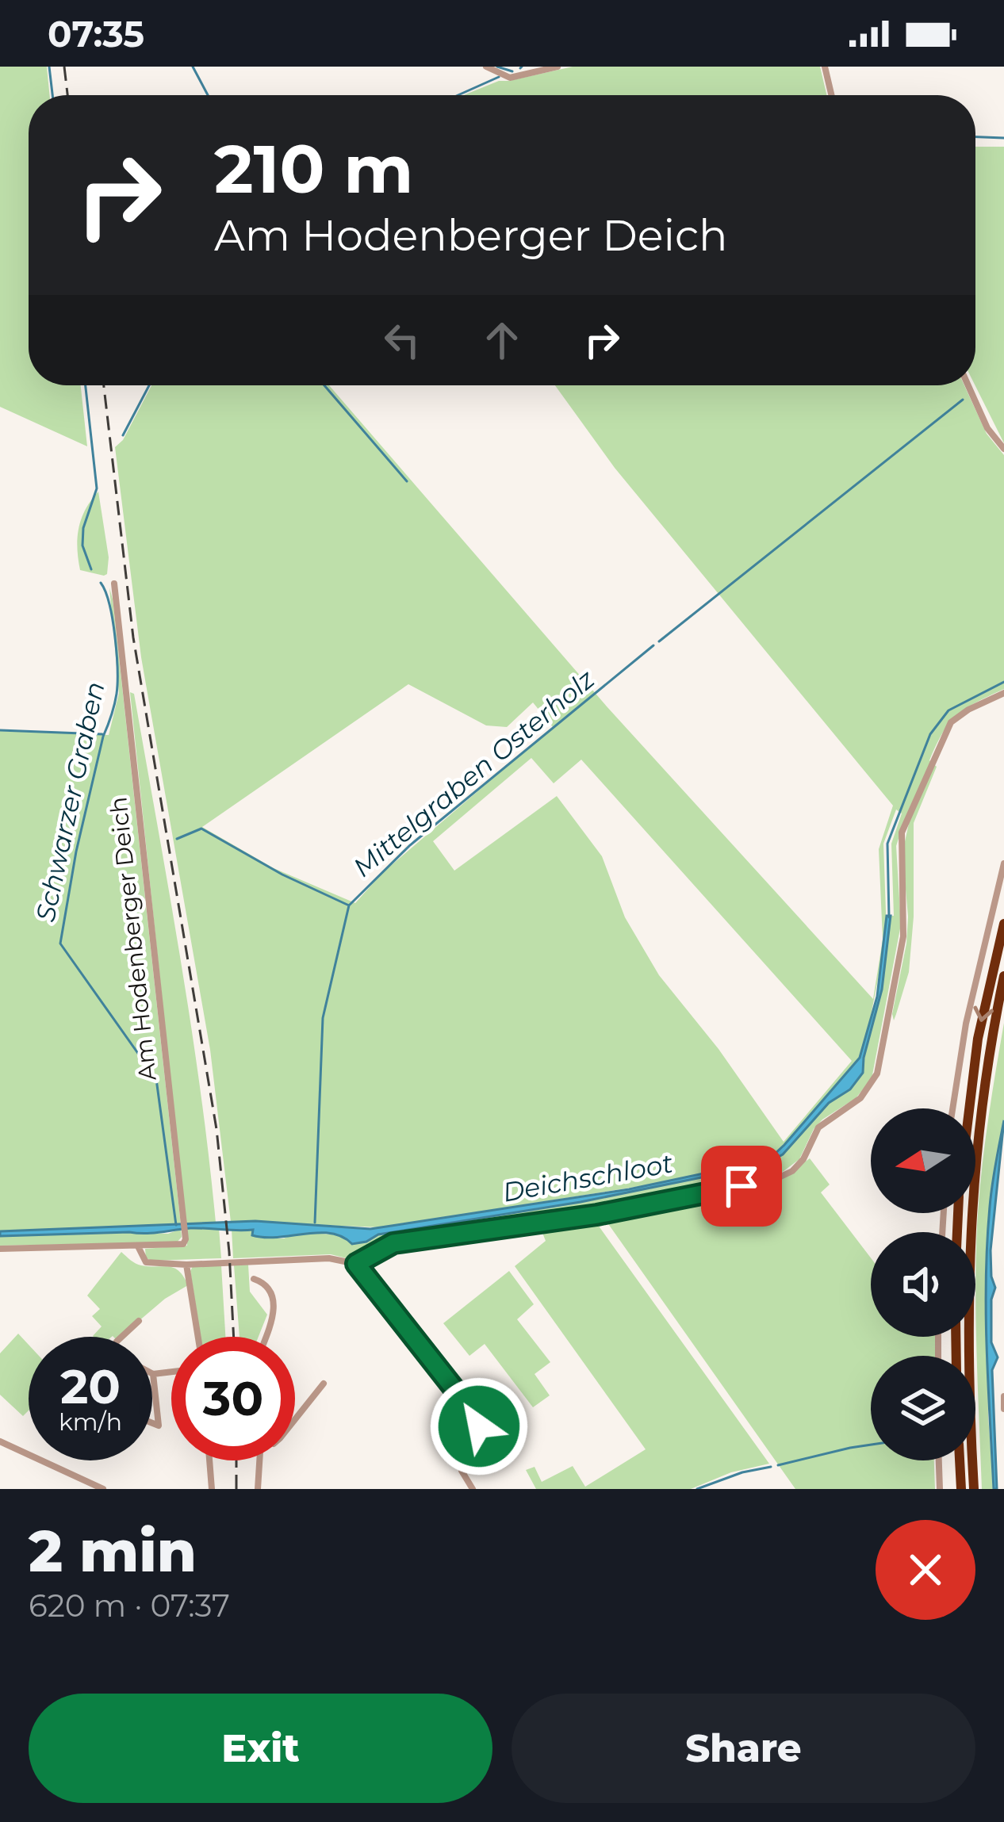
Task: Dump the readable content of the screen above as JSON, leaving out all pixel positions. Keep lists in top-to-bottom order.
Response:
{
  "streets": {
    "street": ["Am Hodenberger Deich"]
  },
  "water": ["Mittelgraben Osterholz", "Schwarzer Graben", "Deichschloot"],
  "north": "left",
  "page": {
    "status": "07:35",
    "turn": ["210 m", "Am Hodenberger Deich"],
    "speed": "20 km/h",
    "limit": "30",
    "heading": ["2 min", "620 m · 07:37"],
    "buttons": ["Exit", "Share"]
  }
}
